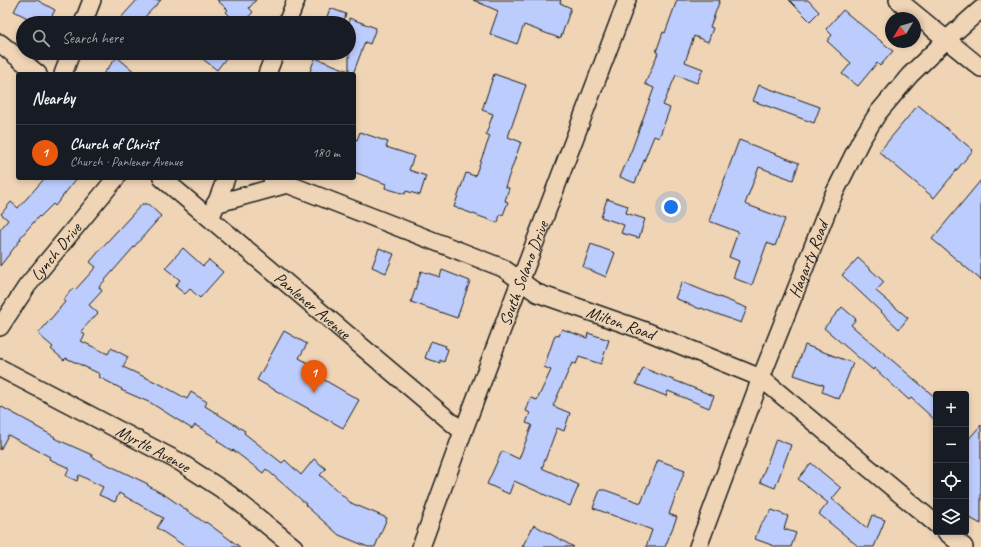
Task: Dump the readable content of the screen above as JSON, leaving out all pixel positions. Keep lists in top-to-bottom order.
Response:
{
  "streets": {
    "street": [
      "Lynch Drive",
      "Hagarty Road",
      "South Solano Drive",
      "Panlener Avenue",
      "Milton Road",
      "Myrtle Avenue"
    ]
  },
  "crossings": [
    ["Hagarty Road", "Milton Road"],
    ["South Solano Drive", "Panlener Avenue"],
    ["South Solano Drive", "Milton Road"]
  ],
  "north": "bottom left",
  "page": {
    "search": "Search here",
    "heading": "Nearby",
    "list": [
      {
        "mark": "1",
        "name": "Church of Christ",
        "note": "Church · Panlener Avenue",
        "value": "180 m"
      }
    ],
    "pins": "1",
    "map_buttons": ["+", "−"]
  }
}
